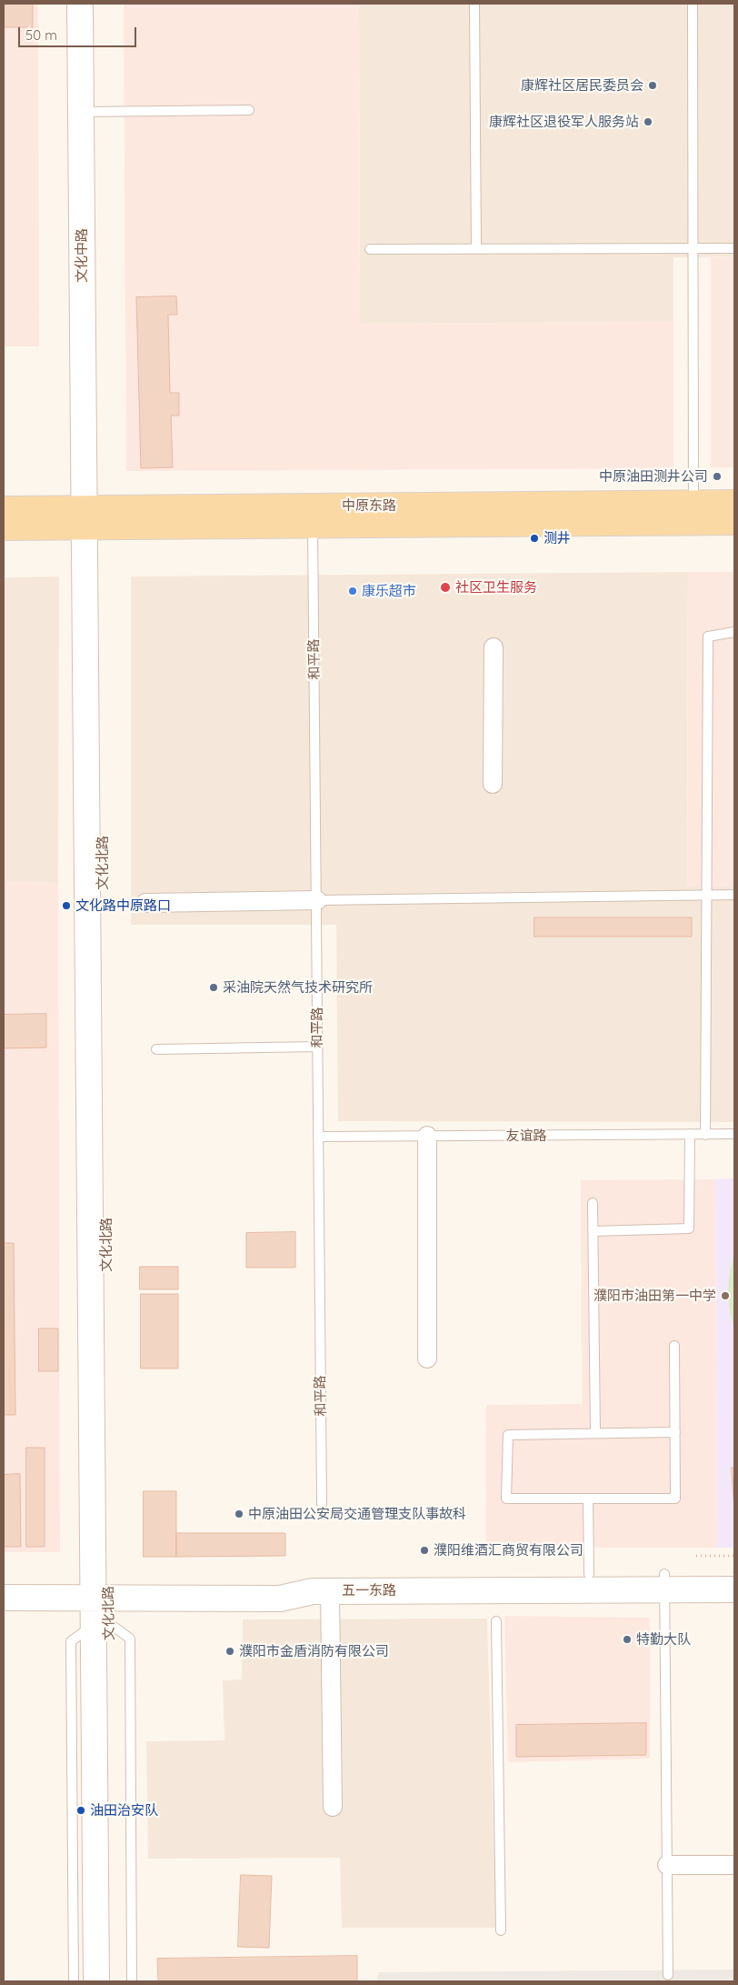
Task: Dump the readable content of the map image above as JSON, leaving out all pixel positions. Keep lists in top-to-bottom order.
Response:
{
  "streets": {
    "main road": ["中原东路"],
    "street": ["文化中路", "文化北路", "五一东路"],
    "lane": ["和平路", "友谊路"]
  },
  "crossings": [
    ["文化中路", "中原东路"],
    ["文化中路", "文化北路"],
    ["中原东路", "和平路"],
    ["中原东路", "文化北路"],
    ["和平路", "友谊路"],
    ["文化北路", "五一东路"]
  ],
  "places": [
    "康辉社区居民委员会",
    "康辉社区退役军人服务站",
    "中原油田测井公司",
    "测井",
    "社区卫生服务",
    "康乐超市",
    "文化路中原路口",
    "采油院天然气技术研究所",
    "濮阳市油田第一中学",
    "中原油田公安局交通管理支队事故科",
    "濮阳维酒汇商贸有限公司",
    "特勤大队",
    "濮阳市金盾消防有限公司",
    "油田治安队"
  ],
  "scale_bar": "50 m"
}
